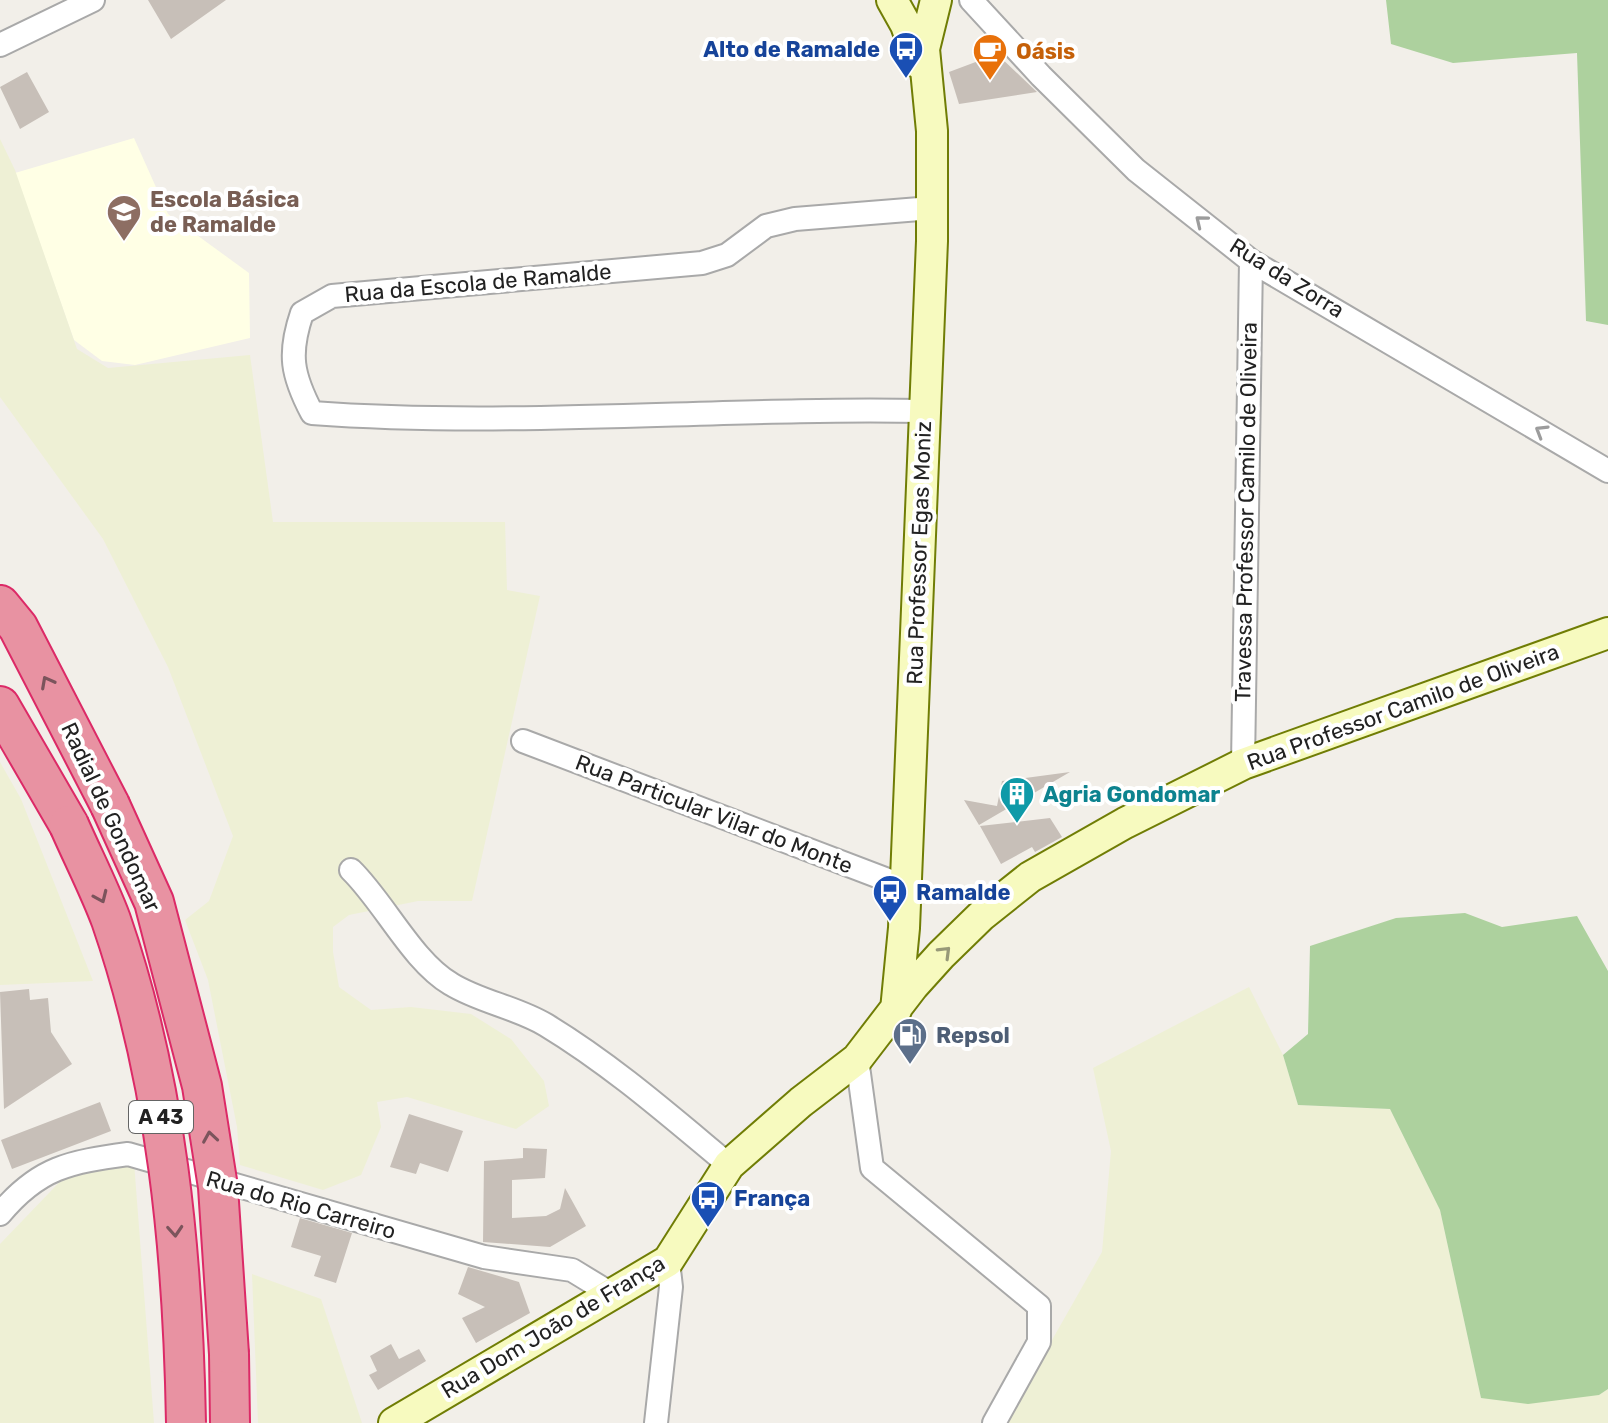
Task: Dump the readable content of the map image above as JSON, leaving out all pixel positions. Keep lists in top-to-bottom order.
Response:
{
  "streets": {
    "highway": ["Radial de Gondomar", "A 43"],
    "main road": ["Rua Professor Egas Moniz", "Rua Professor Camilo de Oliveira", "Rua Dom João de França"],
    "street": [
      "Rua da Zorra",
      "Rua da Escola de Ramalde",
      "Travessa Professor Camilo de Oliveira",
      "Rua Particular Vilar do Monte",
      "Rua do Rio Carreiro"
    ]
  },
  "crossings": [
    ["Rua da Zorra", "Travessa Professor Camilo de Oliveira"],
    ["Rua da Escola de Ramalde", "Rua Professor Egas Moniz"],
    ["Travessa Professor Camilo de Oliveira", "Rua Professor Camilo de Oliveira"],
    ["Rua Professor Egas Moniz", "Rua Professor Camilo de Oliveira"],
    ["Rua Professor Egas Moniz", "Rua Particular Vilar do Monte"],
    ["Rua Professor Egas Moniz", "Rua Dom João de França"],
    ["Rua Professor Camilo de Oliveira", "Rua Dom João de França"],
    ["Rua do Rio Carreiro", "Rua Dom João de França"]
  ],
  "one_way": ["Rua da Zorra", "Rua Professor Camilo de Oliveira"],
  "places": {
    "bus stop": ["Alto de Ramalde", "Ramalde", "França"],
    "cafe": ["Oásis"],
    "school or university": ["Escola Básica de Ramalde"],
    "building": ["Agria Gondomar"],
    "fuel station": ["Repsol"]
  }
}
